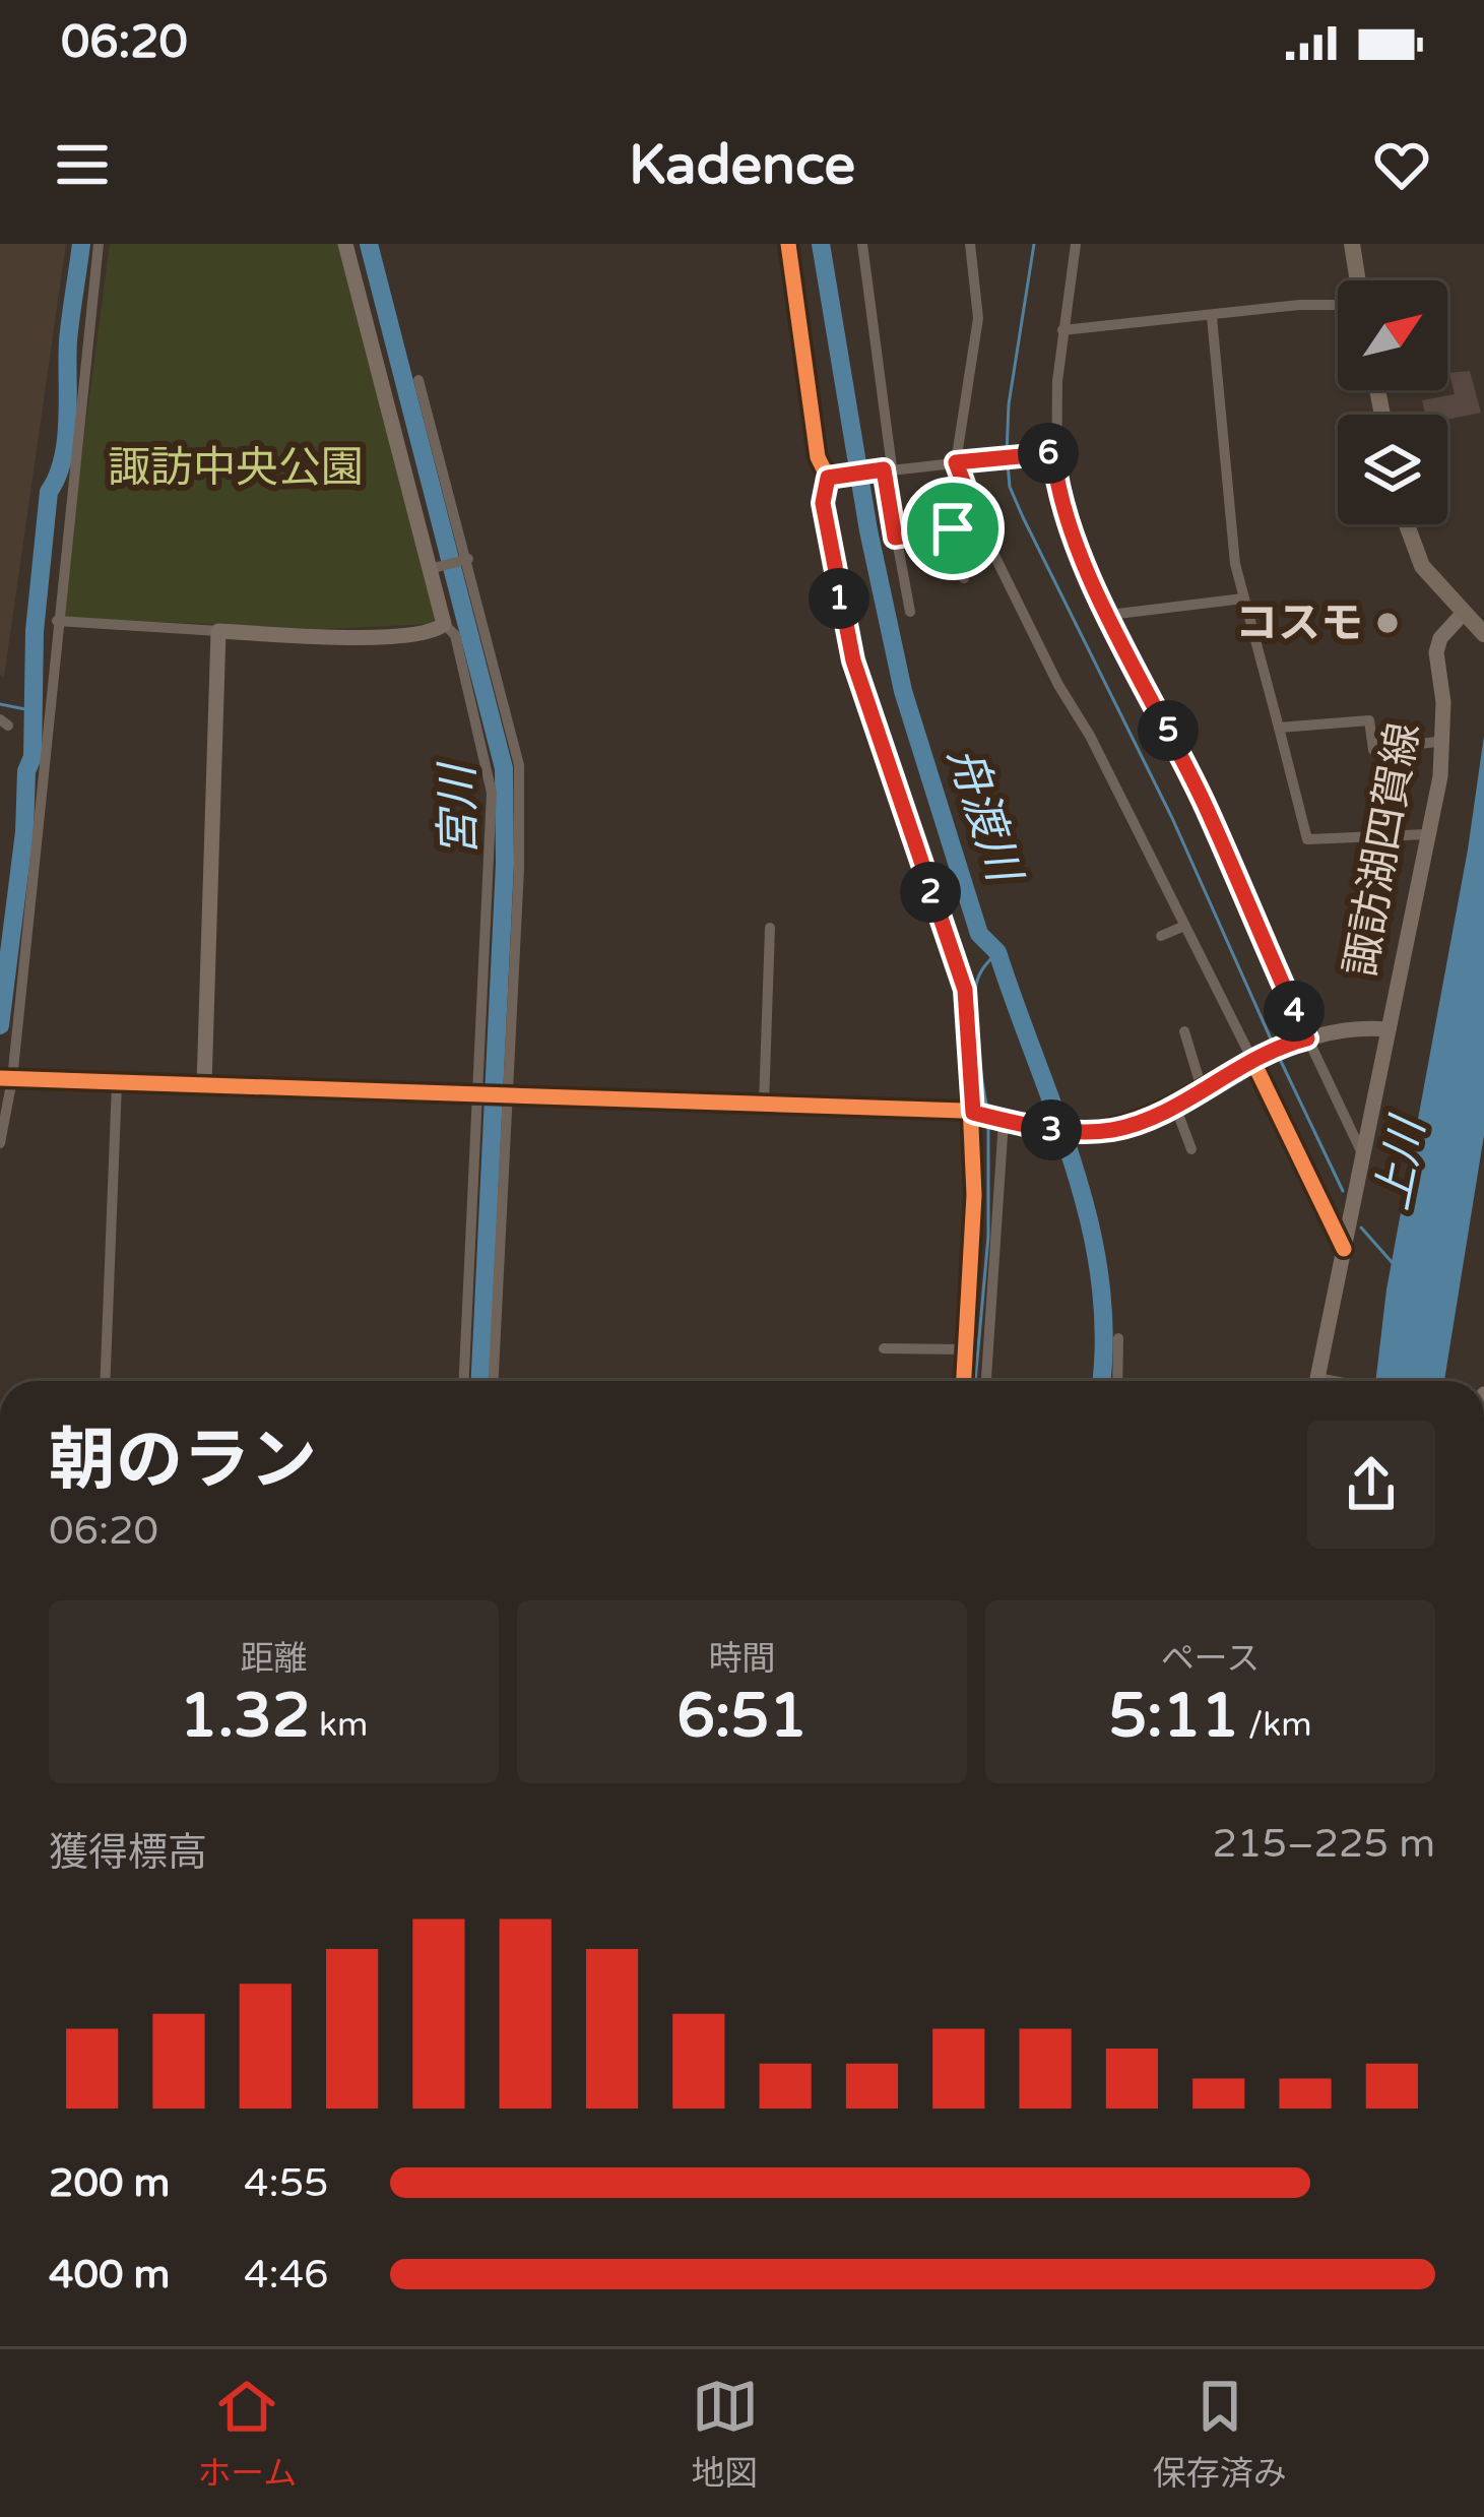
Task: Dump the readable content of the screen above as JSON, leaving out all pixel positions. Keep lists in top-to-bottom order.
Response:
{
  "streets": {
    "street": ["諏訪湖四賀線"]
  },
  "water": ["宮川", "舟渡川", "上川"],
  "parks": ["諏訪中央公園"],
  "places": ["コスモ"],
  "north": "top right",
  "page": {
    "status": "06:20",
    "header": "Kadence",
    "pins": [
      "6",
      "1",
      "5",
      "2",
      "4",
      "3"
    ],
    "heading": ["朝のラン", "06:20"],
    "stats": [
      ["距離", "1.32 km"],
      ["時間", "6:51"],
      ["ペース", "5:11 /km"]
    ],
    "chart": ["獲得標高", "215–225 m"],
    "list": [
      {
        "name": "200 m",
        "note": "4:55"
      },
      {
        "name": "400 m",
        "note": "4:46"
      }
    ],
    "tabs": ["ホーム", "地図", "保存済み"]
  }
}
